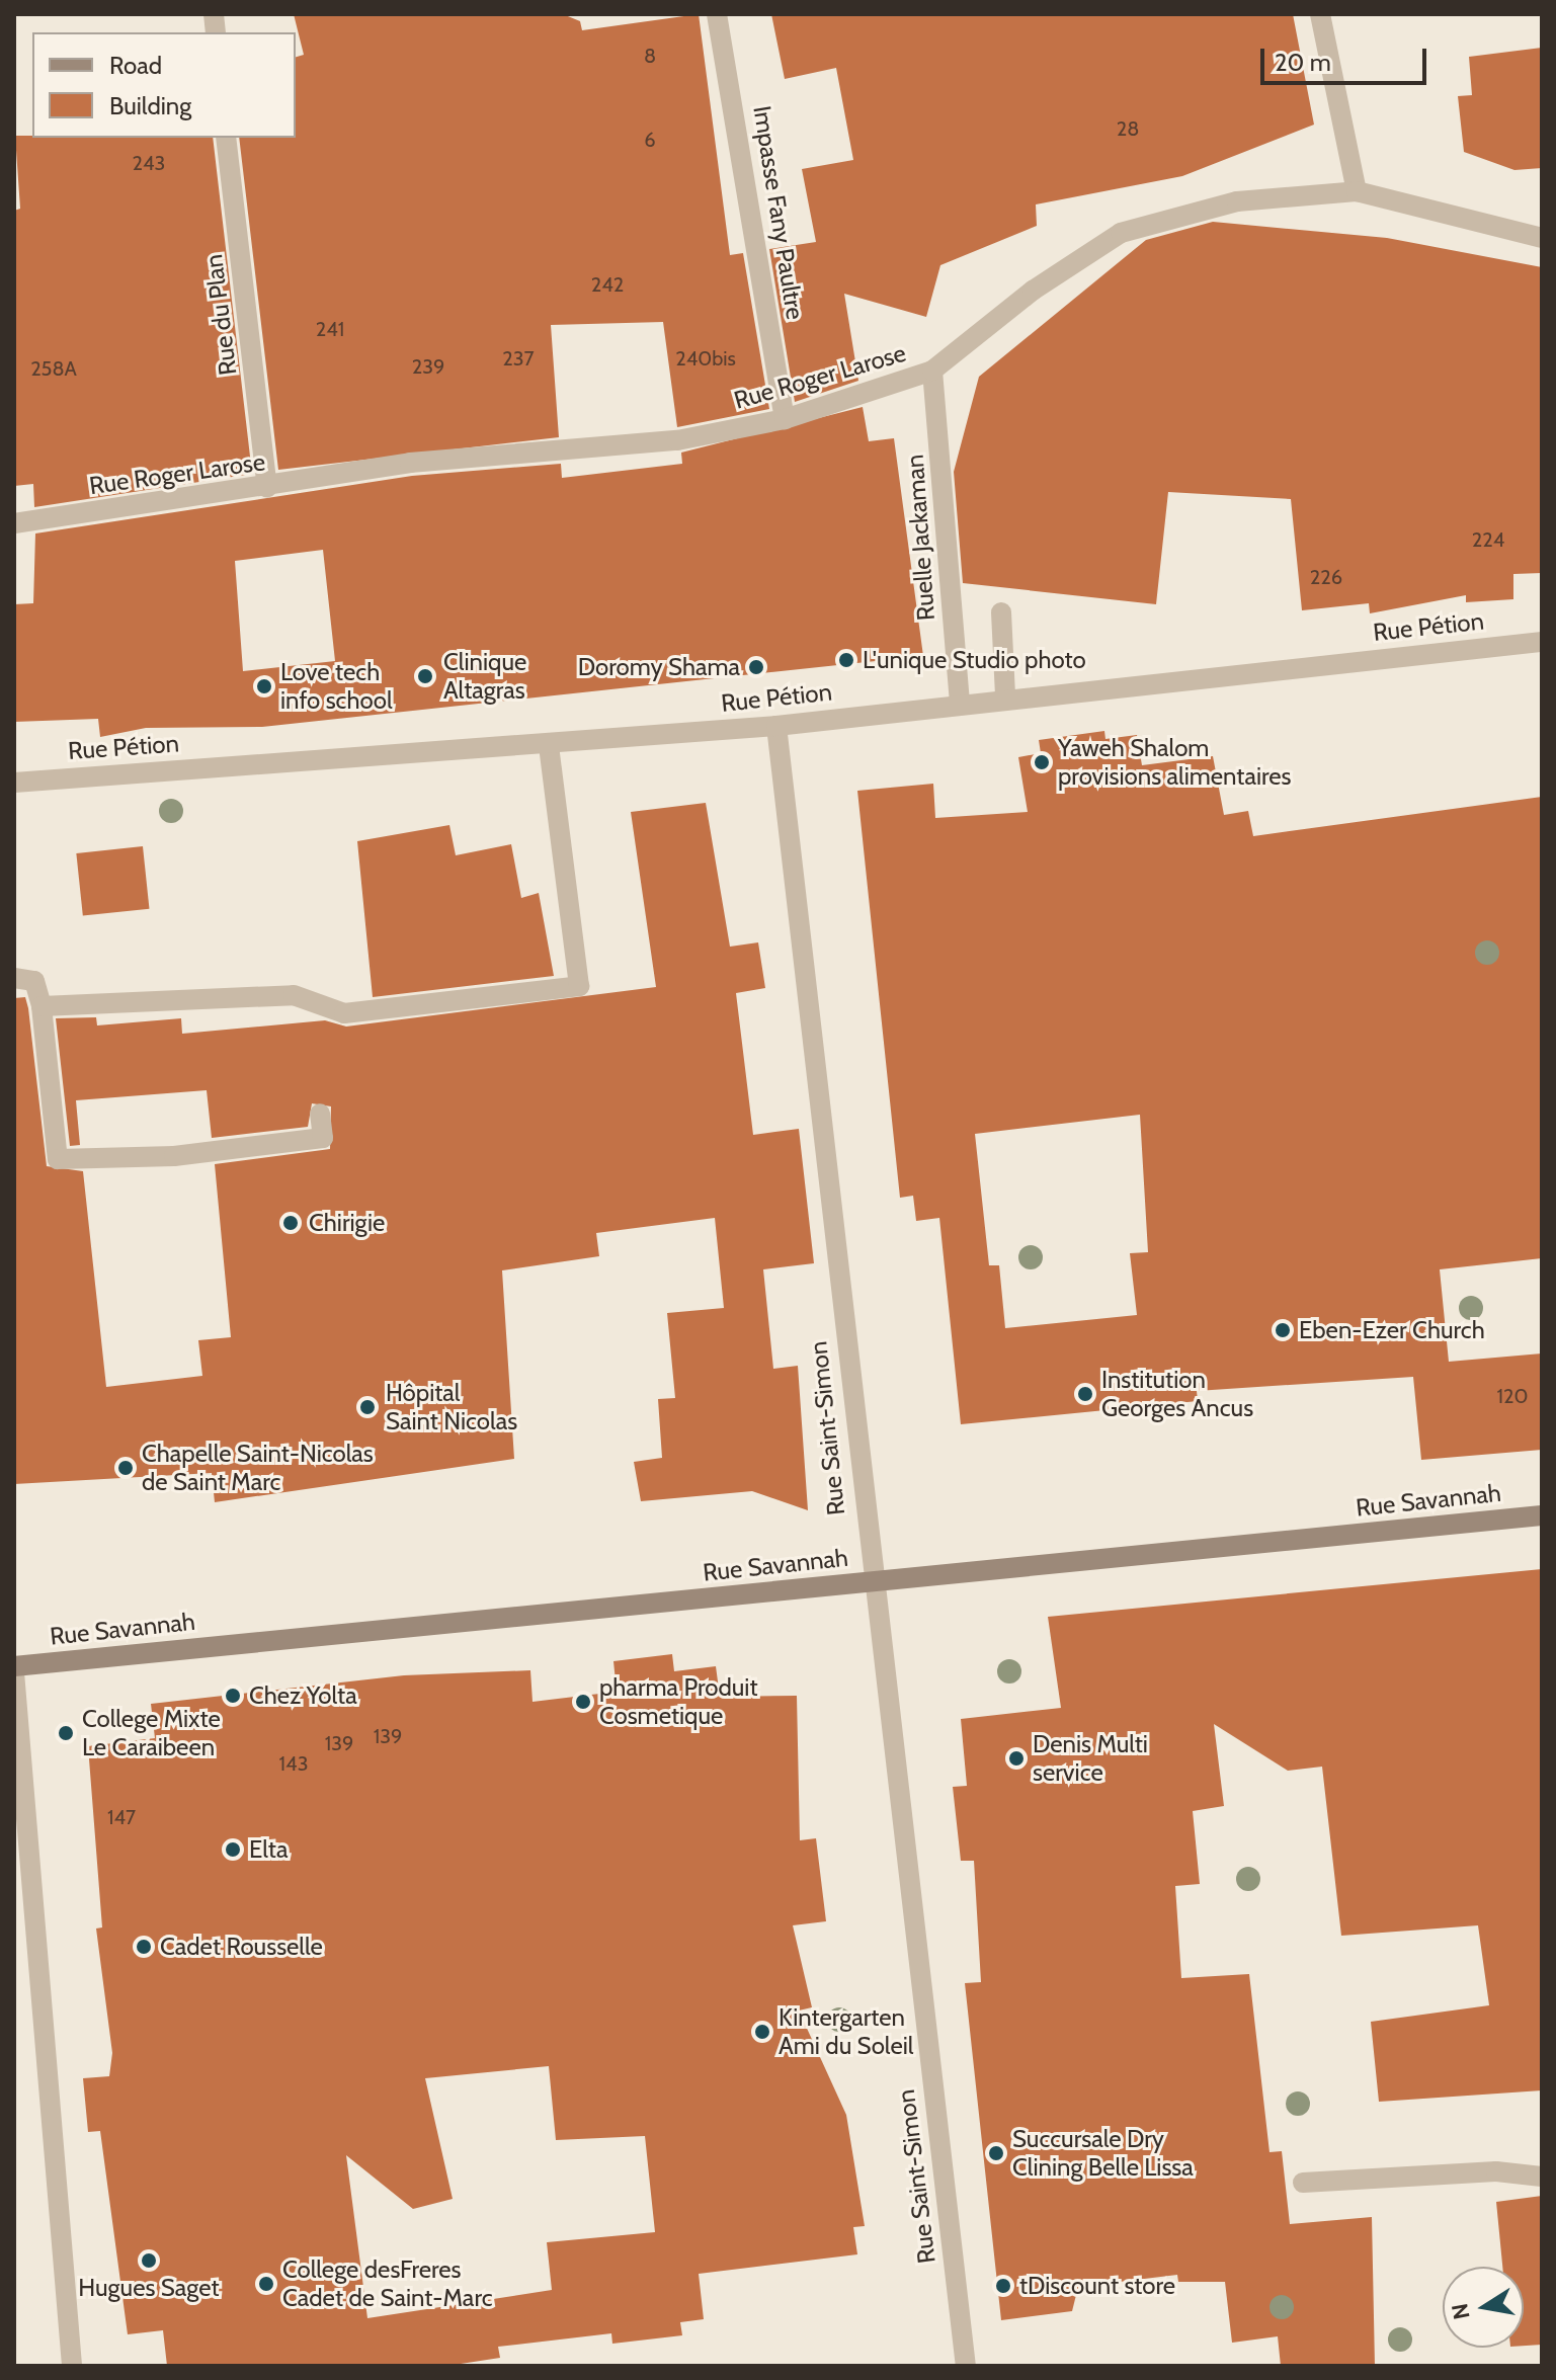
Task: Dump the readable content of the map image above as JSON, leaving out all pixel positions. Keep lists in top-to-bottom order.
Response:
{
  "streets": {
    "street": [
      "Impasse Fany Paultre",
      "Rue du Plan",
      "Rue Roger Larose",
      "Ruelle Jackaman",
      "Rue Pétion",
      "Rue Saint-Simon",
      "Rue Savannah"
    ]
  },
  "crossings": [
    ["Impasse Fany Paultre", "Rue Roger Larose"],
    ["Rue du Plan", "Rue Roger Larose"],
    ["Rue Roger Larose", "Ruelle Jackaman"],
    ["Ruelle Jackaman", "Rue Pétion"],
    ["Rue Pétion", "Rue Saint-Simon"],
    ["Rue Saint-Simon", "Rue Savannah"]
  ],
  "places": [
    "L'unique Studio photo",
    "Doromy Shama",
    "Clinique Altagras",
    "Love tech info school",
    "Yaweh Shalom provisions alimentaires",
    "Chirigie",
    "Eben-Ezer Church",
    "Institution Georges Ancus",
    "Hôpital Saint Nicolas",
    "Chapelle Saint-Nicolas de Saint Marc",
    "Chez Yolta",
    "pharma Produit Cosmetique",
    "College Mixte Le Caraibeen",
    "Denis Multi service",
    "Elta",
    "Cadet Rousselle",
    "Kintergarten Ami du Soleil",
    "Succursale Dry Clining Belle Lissa",
    "Hugues Saget",
    "College desFreres Cadet de Saint-Marc",
    "tDiscount store"
  ],
  "house_numbers": [
    "8",
    "28",
    "6",
    "243",
    "242",
    "241",
    "237",
    "240bis",
    "239",
    "258A",
    "224",
    "226",
    "120",
    "139",
    "139",
    "143",
    "147"
  ],
  "legend": ["Road", "Building"],
  "scale_bar": "20 m",
  "north": "left"
}
